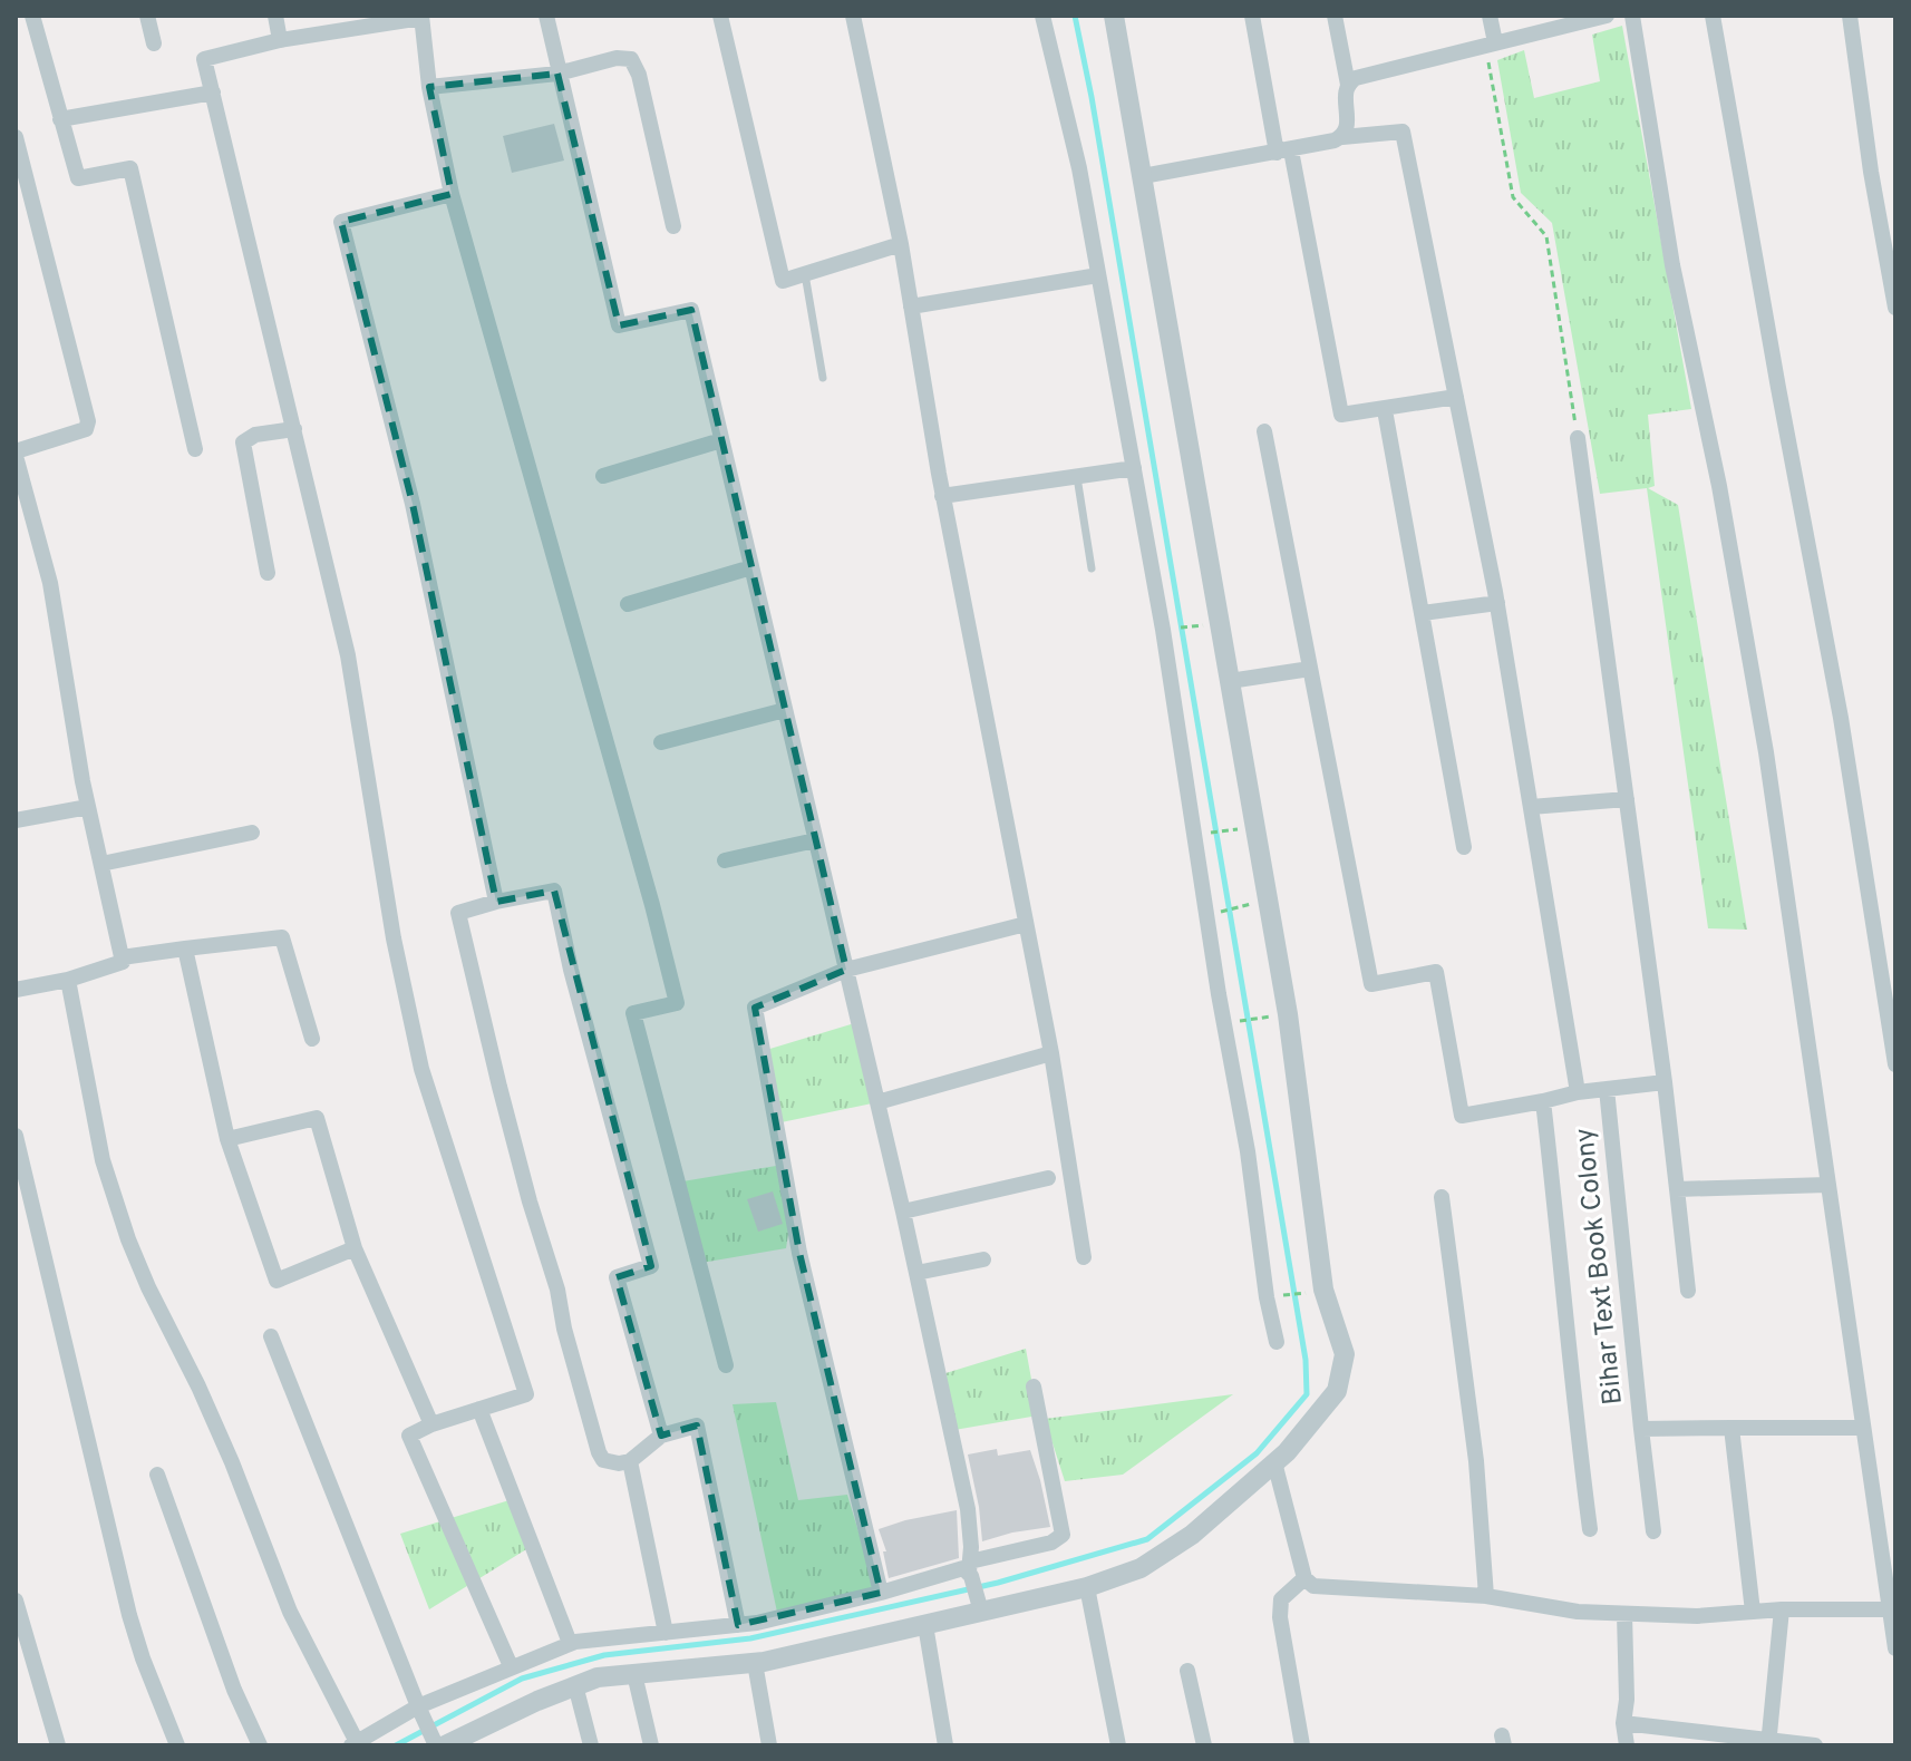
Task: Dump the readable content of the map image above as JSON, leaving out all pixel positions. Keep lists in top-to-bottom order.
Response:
{
  "streets": {
    "street": ["Bihar Text Book Colony"]
  }
}
